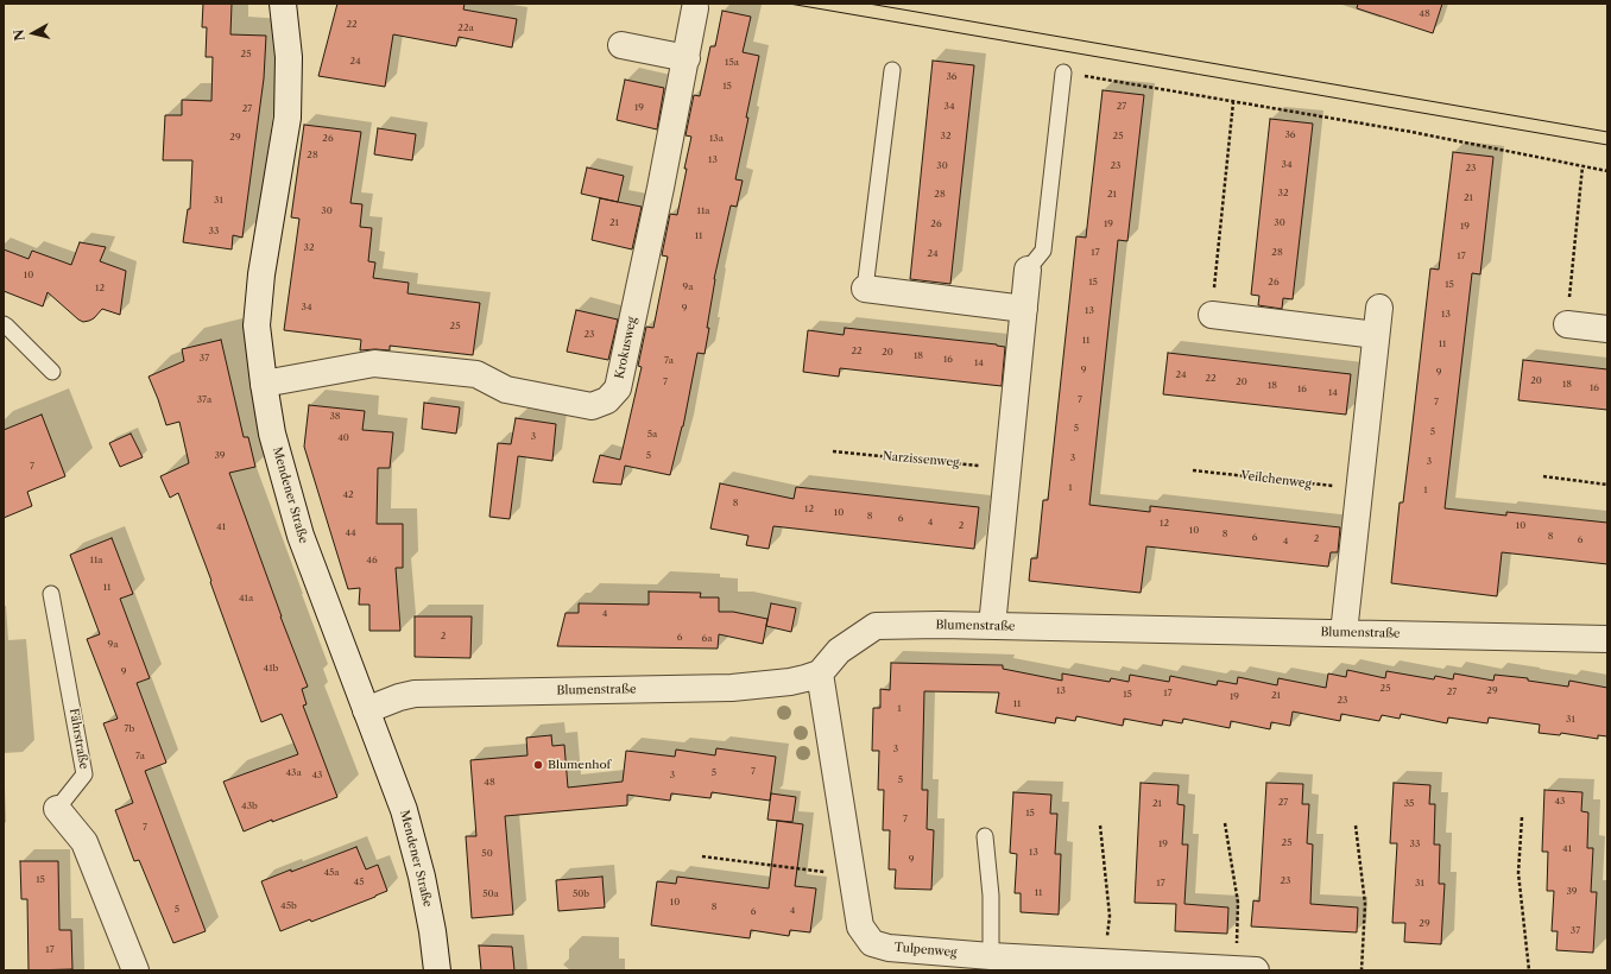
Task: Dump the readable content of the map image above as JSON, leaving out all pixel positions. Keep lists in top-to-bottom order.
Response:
{
  "streets": {
    "street": [
      "Krokusweg",
      "Mendener Straße",
      "Blumenstraße",
      "Fährstraße",
      "Tulpenweg"
    ],
    "path": ["Narzissenweg", "Veilchenweg"]
  },
  "crossings": [
    ["Krokusweg", "Mendener Straße"],
    ["Mendener Straße", "Blumenstraße"],
    ["Blumenstraße", "Tulpenweg"]
  ],
  "places": ["Blumenhof"],
  "house_numbers": [
    "48",
    "22",
    "22a",
    "25",
    "24",
    "15a",
    "36",
    "15",
    "34",
    "27",
    "19",
    "27",
    "36",
    "32",
    "25",
    "29",
    "26",
    "13a",
    "28",
    "13",
    "34",
    "30",
    "23",
    "23",
    "32",
    "28",
    "21",
    "21",
    "31",
    "30",
    "11a",
    "21",
    "30",
    "26",
    "19",
    "19",
    "33",
    "11",
    "32",
    "17",
    "28",
    "24",
    "17",
    "10",
    "15",
    "26",
    "15",
    "9a",
    "12",
    "34",
    "9",
    "13",
    "13",
    "25",
    "23",
    "11",
    "11",
    "22",
    "20",
    "18",
    "37",
    "16",
    "7a",
    "14",
    "9",
    "9",
    "24",
    "22",
    "20",
    "7",
    "20",
    "18",
    "18",
    "16",
    "16",
    "14",
    "37a",
    "7",
    "7",
    "38",
    "5",
    "5",
    "5a",
    "3",
    "40",
    "39",
    "5",
    "3",
    "3",
    "7",
    "1",
    "1",
    "42",
    "8",
    "12",
    "10",
    "8",
    "6",
    "4",
    "12",
    "2",
    "10",
    "41",
    "10",
    "44",
    "8",
    "8",
    "6",
    "2",
    "6",
    "4",
    "11a",
    "46",
    "11",
    "41a",
    "4",
    "2",
    "6",
    "6a",
    "9a",
    "41b",
    "9",
    "25",
    "13",
    "29",
    "27",
    "17",
    "15",
    "21",
    "19",
    "23",
    "11",
    "1",
    "31",
    "7b",
    "3",
    "7a",
    "7",
    "43a",
    "5",
    "43",
    "3",
    "5",
    "48",
    "43",
    "27",
    "21",
    "35",
    "43b",
    "15",
    "7",
    "7",
    "25",
    "19",
    "33",
    "41",
    "13",
    "50",
    "9",
    "45a",
    "15",
    "23",
    "45",
    "17",
    "31",
    "39",
    "11",
    "50a",
    "50b",
    "10",
    "45b",
    "8",
    "5",
    "4",
    "6",
    "29",
    "37",
    "17"
  ],
  "north": "left"
}
